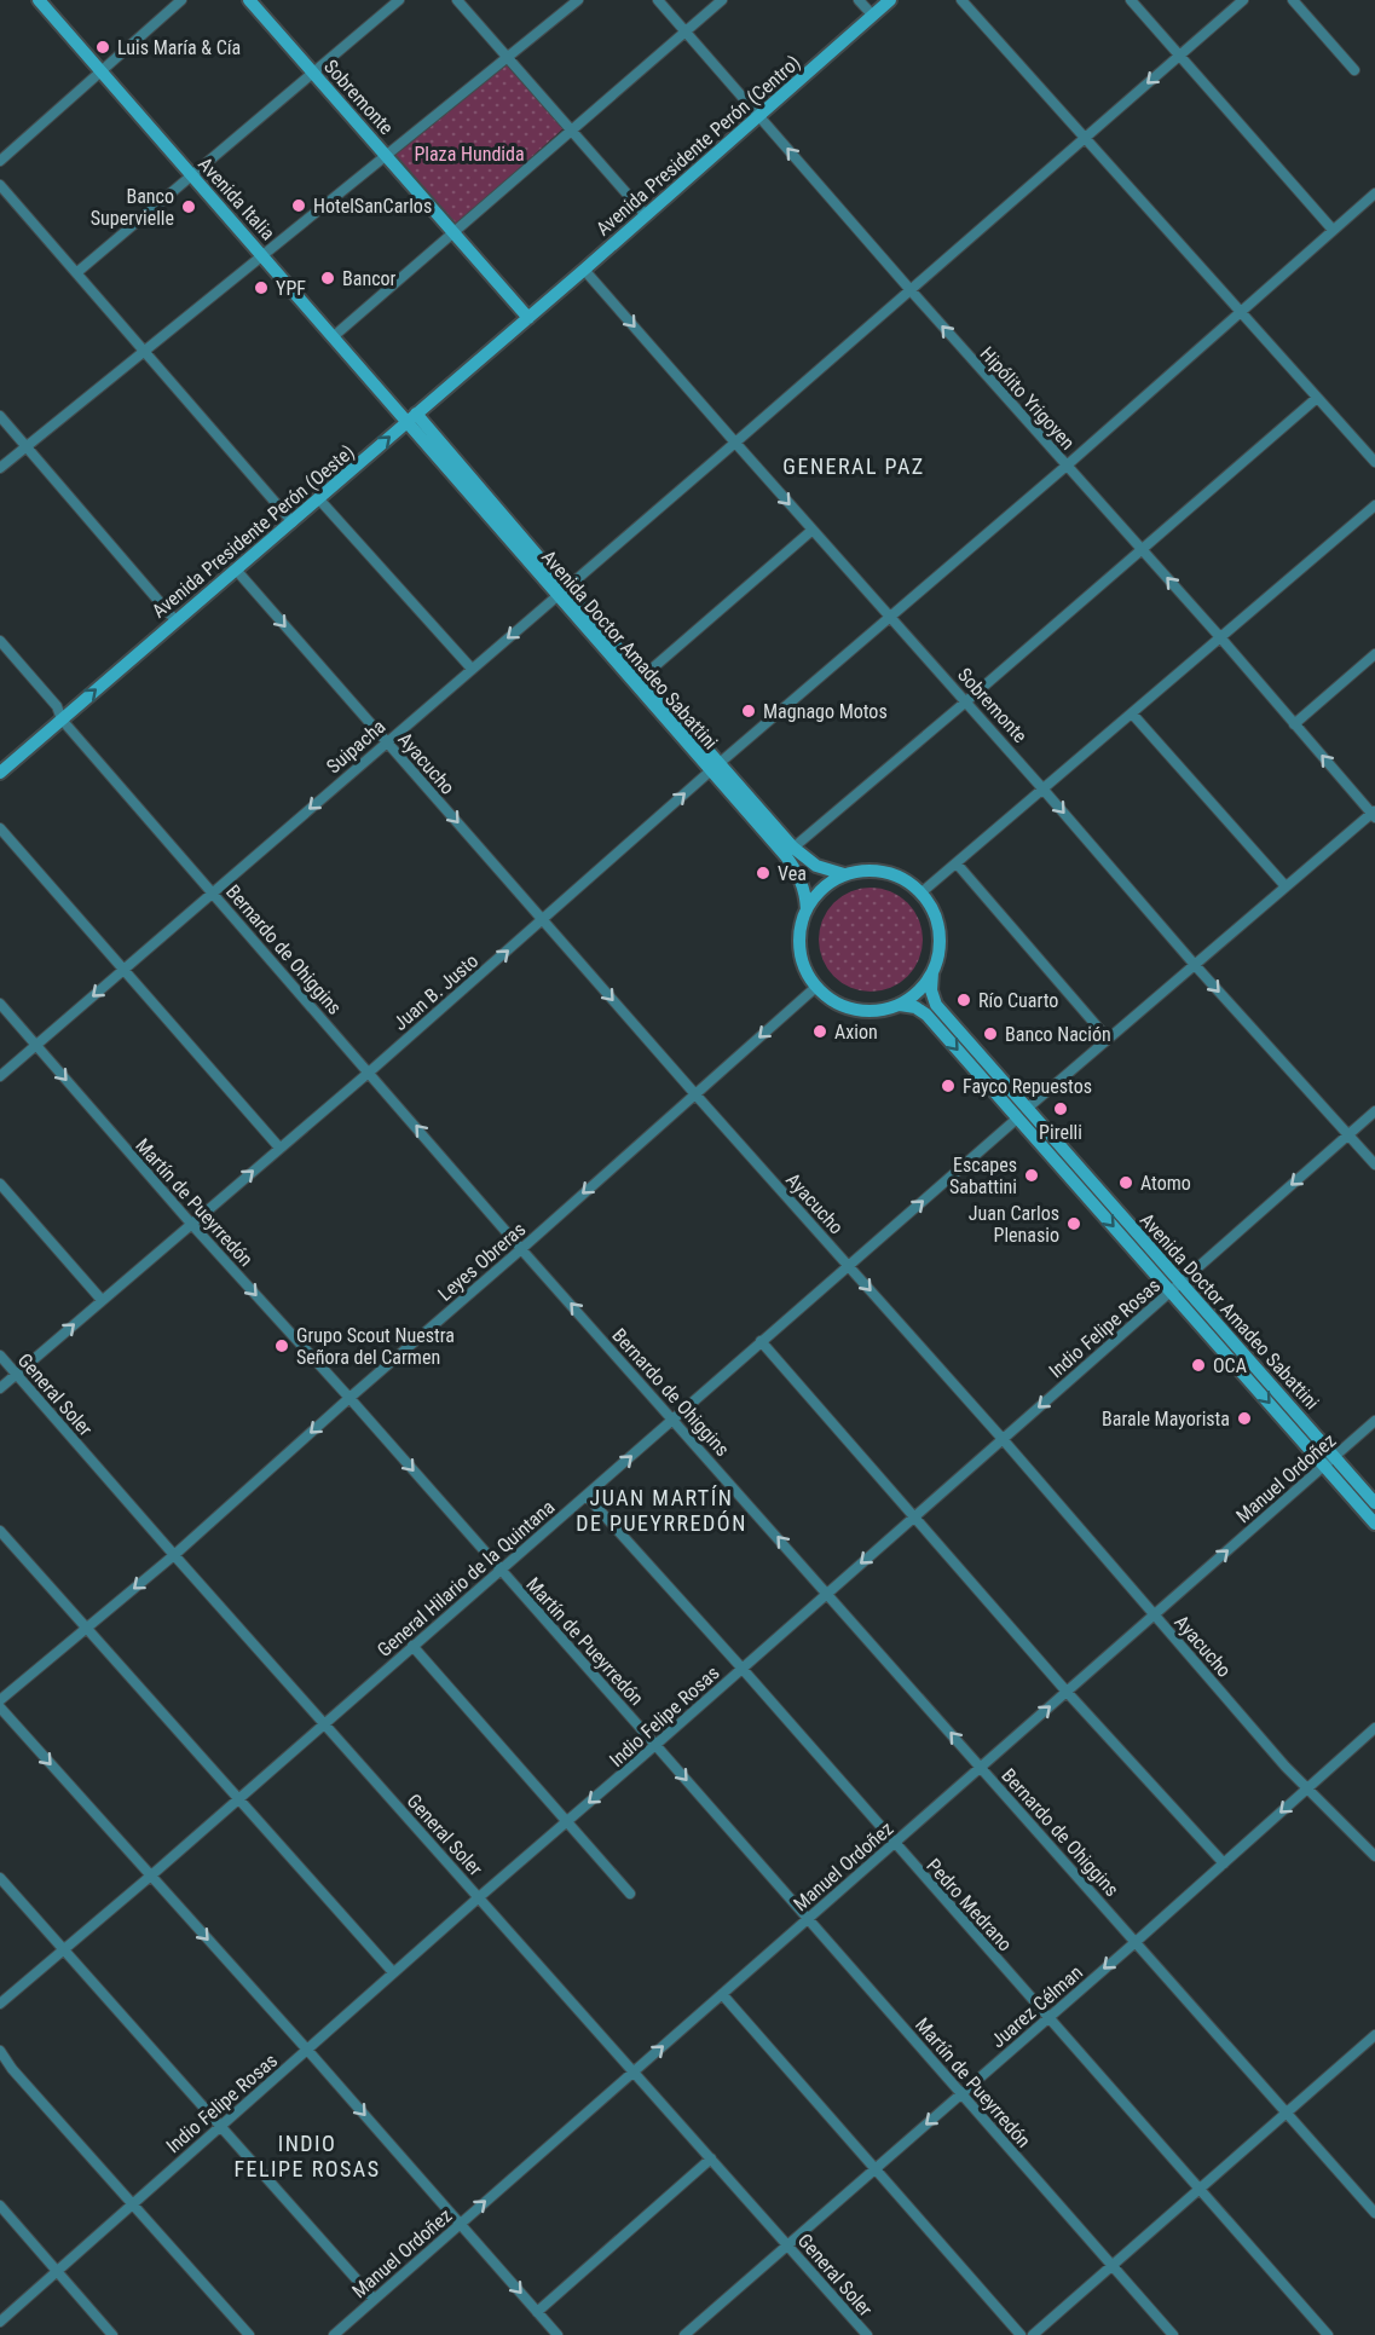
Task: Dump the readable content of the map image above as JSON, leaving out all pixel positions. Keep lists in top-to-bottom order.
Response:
{
  "streets": {
    "main road": [
      "Sobremonte",
      "Avenida Presidente Perón (Centro)",
      "Avenida Italia",
      "Avenida Presidente Perón (Oeste)",
      "Avenida Doctor Amadeo Sabattini"
    ],
    "street": [
      "Hipólito Yrigoyen",
      "Suipacha",
      "Ayacucho",
      "Bernardo de Ohiggins",
      "Juan B. Justo",
      "Martín de Pueyrredón",
      "Leyes Obreras",
      "Indio Felipe Rosas",
      "General Soler",
      "Manuel Ordoñez",
      "General Hilario de la Quintana",
      "Pedro Medrano",
      "Juarez Célman"
    ]
  },
  "crossings": [
    ["Sobremonte", "Avenida Presidente Perón (Centro)"],
    ["Sobremonte", "Avenida Presidente Perón (Oeste)"],
    ["Sobremonte", "Suipacha"],
    ["Sobremonte", "Juan B. Justo"],
    ["Sobremonte", "Indio Felipe Rosas"],
    ["Avenida Presidente Perón (Centro)", "Hipólito Yrigoyen"],
    ["Avenida Presidente Perón (Centro)", "Avenida Presidente Perón (Oeste)"],
    ["Avenida Italia", "Avenida Presidente Perón (Oeste)"],
    ["Avenida Italia", "Avenida Doctor Amadeo Sabattini"],
    ["Hipólito Yrigoyen", "Suipacha"],
    ["Hipólito Yrigoyen", "Juan B. Justo"],
    ["Avenida Presidente Perón (Oeste)", "Avenida Doctor Amadeo Sabattini"],
    ["Avenida Presidente Perón (Oeste)", "Ayacucho"],
    ["Avenida Presidente Perón (Oeste)", "Bernardo de Ohiggins"],
    ["Avenida Doctor Amadeo Sabattini", "Suipacha"],
    ["Avenida Doctor Amadeo Sabattini", "Juan B. Justo"],
    ["Avenida Doctor Amadeo Sabattini", "Leyes Obreras"],
    ["Avenida Doctor Amadeo Sabattini", "Indio Felipe Rosas"],
    ["Avenida Doctor Amadeo Sabattini", "Manuel Ordoñez"],
    ["Avenida Doctor Amadeo Sabattini", "General Hilario de la Quintana"],
    ["Suipacha", "Ayacucho"],
    ["Suipacha", "Bernardo de Ohiggins"],
    ["Suipacha", "Martín de Pueyrredón"],
    ["Ayacucho", "Juan B. Justo"],
    ["Ayacucho", "Leyes Obreras"],
    ["Ayacucho", "Indio Felipe Rosas"],
    ["Ayacucho", "Manuel Ordoñez"],
    ["Ayacucho", "General Hilario de la Quintana"],
    ["Ayacucho", "Juarez Célman"],
    ["Bernardo de Ohiggins", "Juan B. Justo"],
    ["Bernardo de Ohiggins", "Leyes Obreras"],
    ["Bernardo de Ohiggins", "Indio Felipe Rosas"],
    ["Bernardo de Ohiggins", "Manuel Ordoñez"],
    ["Bernardo de Ohiggins", "General Hilario de la Quintana"],
    ["Bernardo de Ohiggins", "Juarez Célman"],
    ["Juan B. Justo", "Martín de Pueyrredón"],
    ["Juan B. Justo", "General Soler"],
    ["Martín de Pueyrredón", "Leyes Obreras"],
    ["Martín de Pueyrredón", "Indio Felipe Rosas"],
    ["Martín de Pueyrredón", "Manuel Ordoñez"],
    ["Martín de Pueyrredón", "General Hilario de la Quintana"],
    ["Martín de Pueyrredón", "Juarez Célman"],
    ["Leyes Obreras", "General Soler"],
    ["Indio Felipe Rosas", "General Soler"],
    ["Indio Felipe Rosas", "Pedro Medrano"],
    ["General Soler", "Manuel Ordoñez"],
    ["General Soler", "General Hilario de la Quintana"],
    ["General Soler", "Juarez Célman"],
    ["Manuel Ordoñez", "Pedro Medrano"],
    ["General Hilario de la Quintana", "Pedro Medrano"],
    ["Pedro Medrano", "Juarez Célman"]
  ],
  "one_way": [
    "Sobremonte",
    "Hipólito Yrigoyen",
    "Avenida Presidente Perón (Oeste)",
    "Suipacha",
    "Ayacucho",
    "Bernardo de Ohiggins",
    "Juan B. Justo",
    "Martín de Pueyrredón",
    "Leyes Obreras",
    "Indio Felipe Rosas",
    "Manuel Ordoñez",
    "Juarez Célman"
  ],
  "districts": ["GENERAL PAZ", "JUAN MARTÍN DE PUEYRREDÓN", "INDIO FELIPE ROSAS"],
  "parks": ["Plaza Hundida"],
  "places": [
    "Luis María & Cía",
    "HotelSanCarlos",
    "Banco Supervielle",
    "Bancor",
    "YPF",
    "Magnago Motos",
    "Vea",
    "Río Cuarto",
    "Axion",
    "Banco Nación",
    "Fayco Repuestos",
    "Pirelli",
    "Escapes Sabattini",
    "Atomo",
    "Juan Carlos Plenasio",
    "Grupo Scout Nuestra Señora del Carmen",
    "OCA",
    "Barale Mayorista"
  ]
}
